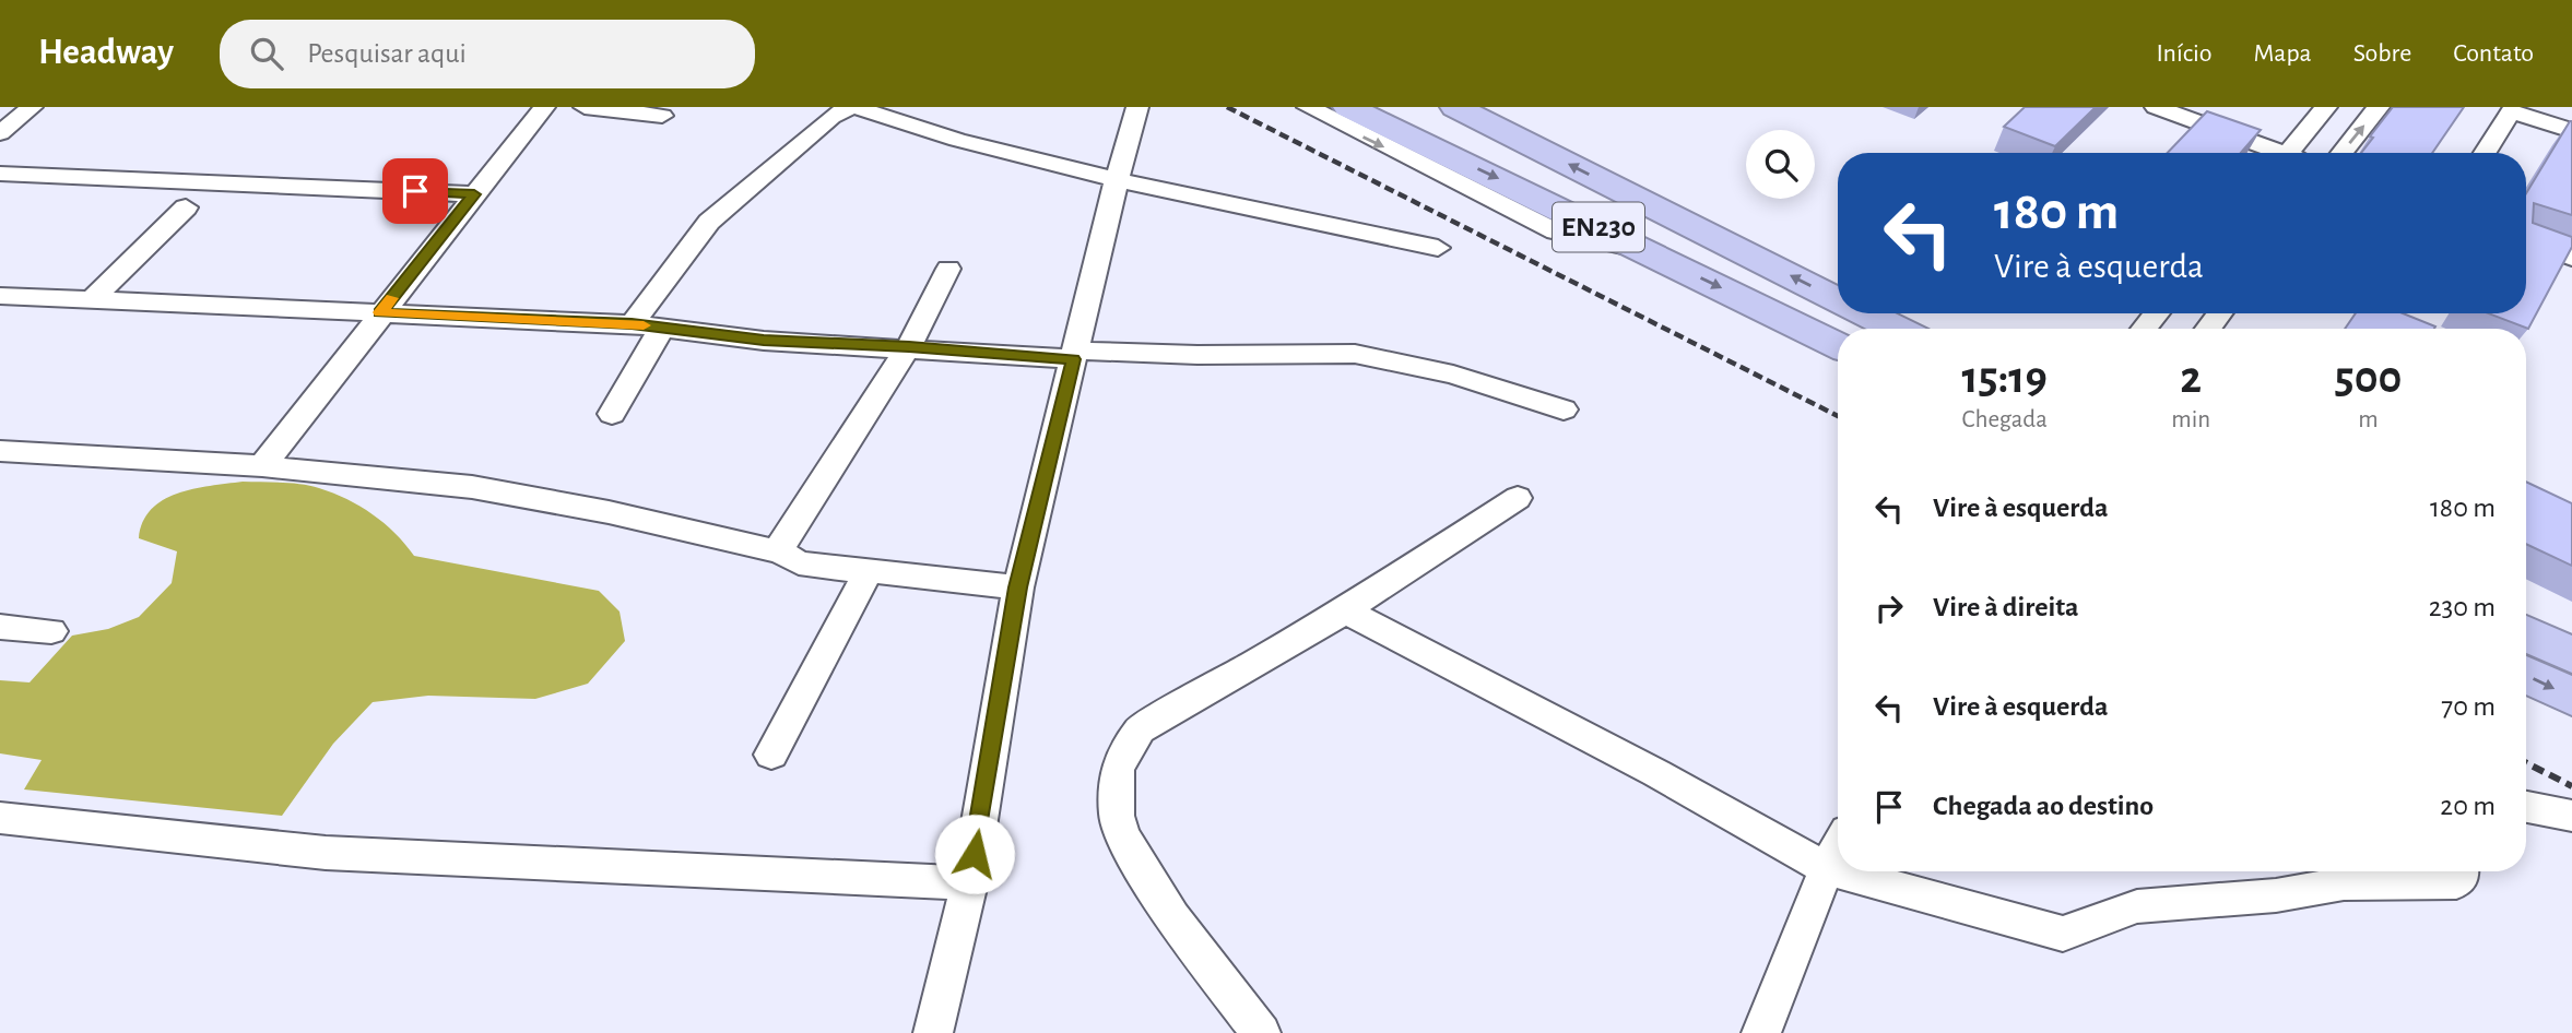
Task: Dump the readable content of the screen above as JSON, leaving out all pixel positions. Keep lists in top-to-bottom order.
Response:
{
  "streets": {
    "highway": ["EN230"]
  },
  "page": {
    "header": "Headway",
    "search": "Pesquisar aqui",
    "nav": [
      "Início",
      "Mapa",
      "Sobre",
      "Contato"
    ],
    "turn": ["180 m", "Vire à esquerda"],
    "eta": [
      "15:19",
      "Chegada",
      "2",
      "min",
      "500",
      "m"
    ],
    "list": [
      {
        "name": "Vire à esquerda",
        "value": "180 m"
      },
      {
        "name": "Vire à direita",
        "value": "230 m"
      },
      {
        "name": "Vire à esquerda",
        "value": "70 m"
      },
      {
        "name": "Chegada ao destino",
        "value": "20 m"
      }
    ]
  }
}
